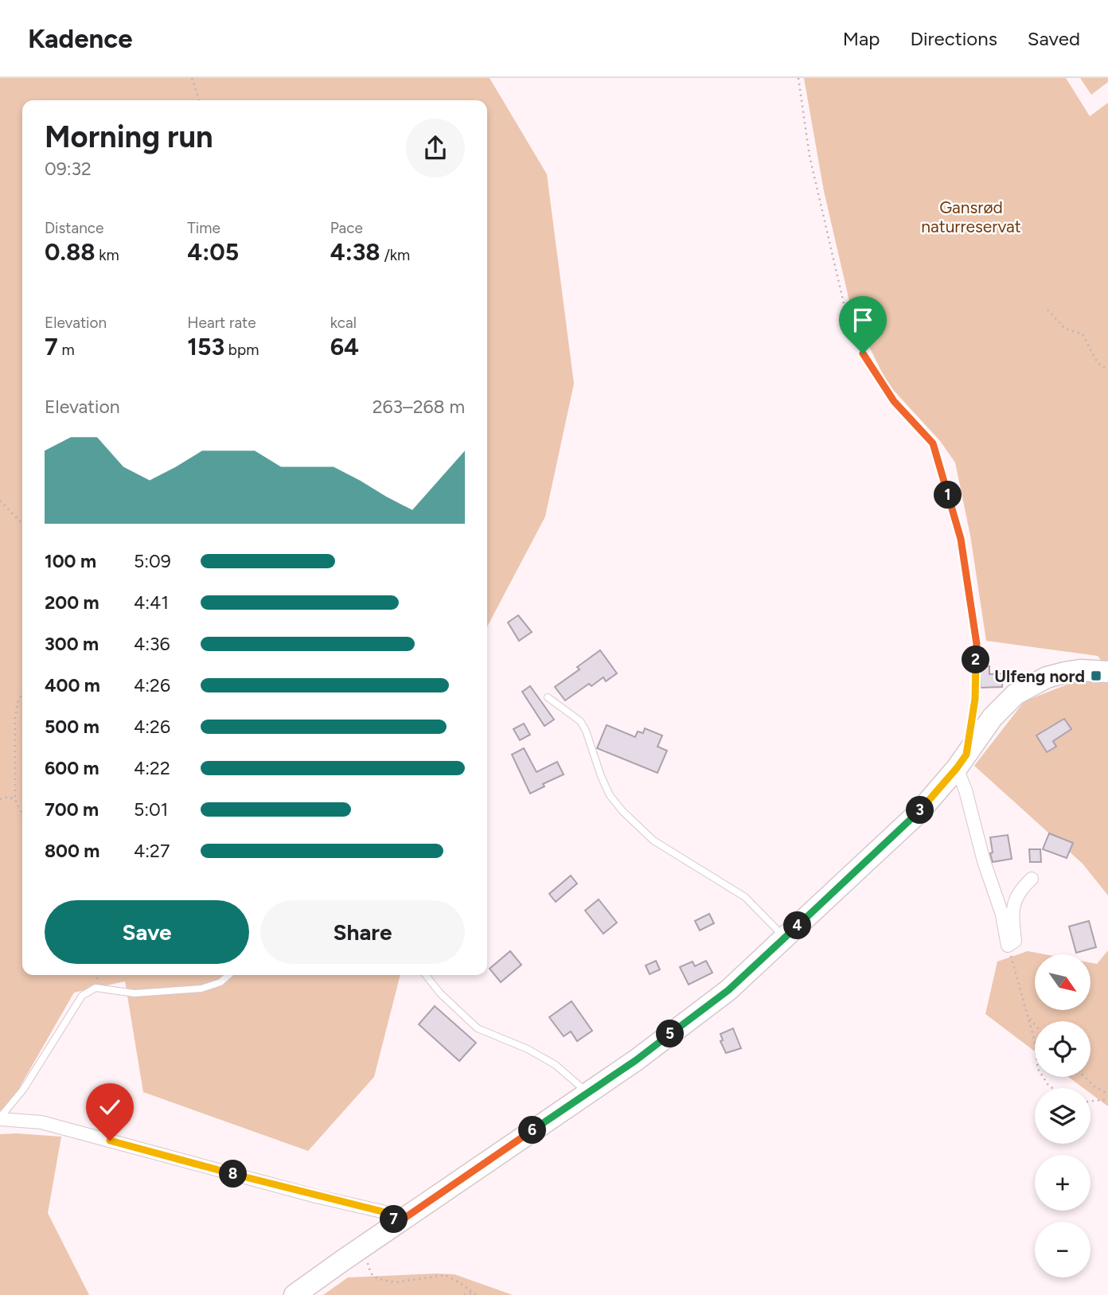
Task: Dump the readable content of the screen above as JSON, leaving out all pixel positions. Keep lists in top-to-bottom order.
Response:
{
  "parks": ["Gansrød naturreservat"],
  "places": {
    "transit": ["Ulfeng nord"]
  },
  "north": "bottom right",
  "page": {
    "header": "Kadence",
    "nav": ["Map", "Directions", "Saved"],
    "heading": ["Morning run", "09:32"],
    "stats": [
      ["Distance", "0.88 km"],
      ["Time", "4:05"],
      ["Pace", "4:38 /km"],
      ["Elevation", "7 m"],
      ["Heart rate", "153 bpm"],
      ["kcal", "64"]
    ],
    "chart": ["Elevation", "263–268 m"],
    "pins": [
      "1",
      "2",
      "3",
      "4",
      "5",
      "6",
      "8",
      "7"
    ],
    "list": [
      {
        "name": "100 m",
        "note": "5:09"
      },
      {
        "name": "200 m",
        "note": "4:41"
      },
      {
        "name": "300 m",
        "note": "4:36"
      },
      {
        "name": "400 m",
        "note": "4:26"
      },
      {
        "name": "500 m",
        "note": "4:26"
      },
      {
        "name": "600 m",
        "note": "4:22"
      },
      {
        "name": "700 m",
        "note": "5:01"
      },
      {
        "name": "800 m",
        "note": "4:27"
      }
    ],
    "buttons": ["Save", "Share"],
    "map_buttons": ["+", "−"]
  }
}
